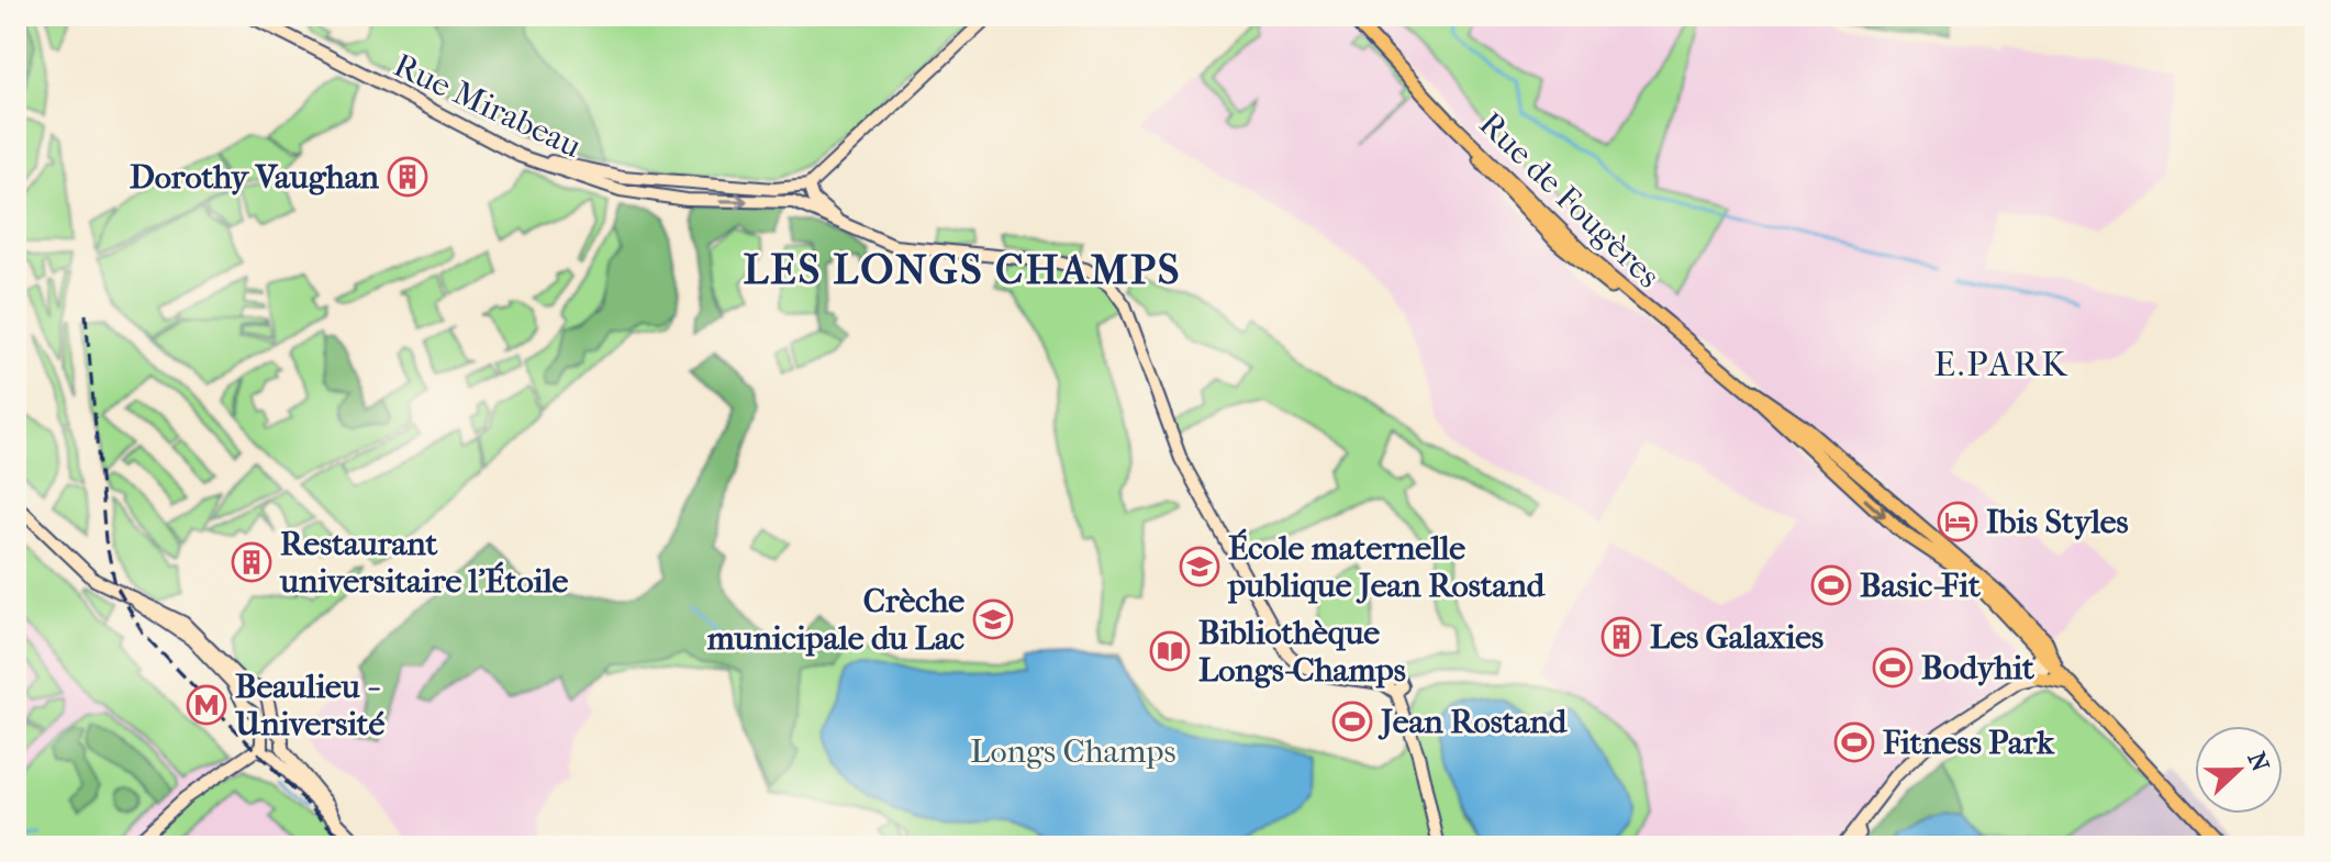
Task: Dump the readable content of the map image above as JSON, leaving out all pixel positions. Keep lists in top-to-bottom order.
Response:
{
  "streets": {
    "main road": ["Rue de Fougères"],
    "street": ["Rue Mirabeau"]
  },
  "districts": ["LES LONGS CHAMPS", "E.PARK"],
  "parks": ["Longs Champs"],
  "places": {
    "building": ["Dorothy Vaughan", "Restaurant universitaire l'Étoile", "Les Galaxies"],
    "hotel": ["Ibis Styles"],
    "school or university": ["École maternelle publique Jean Rostand", "Crèche municipale du Lac"],
    "sports": [
      "Basic-Fit",
      "Bodyhit",
      "Jean Rostand",
      "Fitness Park"
    ],
    "library": ["Bibliothèque Longs-Champs"],
    "metro station": ["Beaulieu - Université"]
  },
  "north": "right"
}
